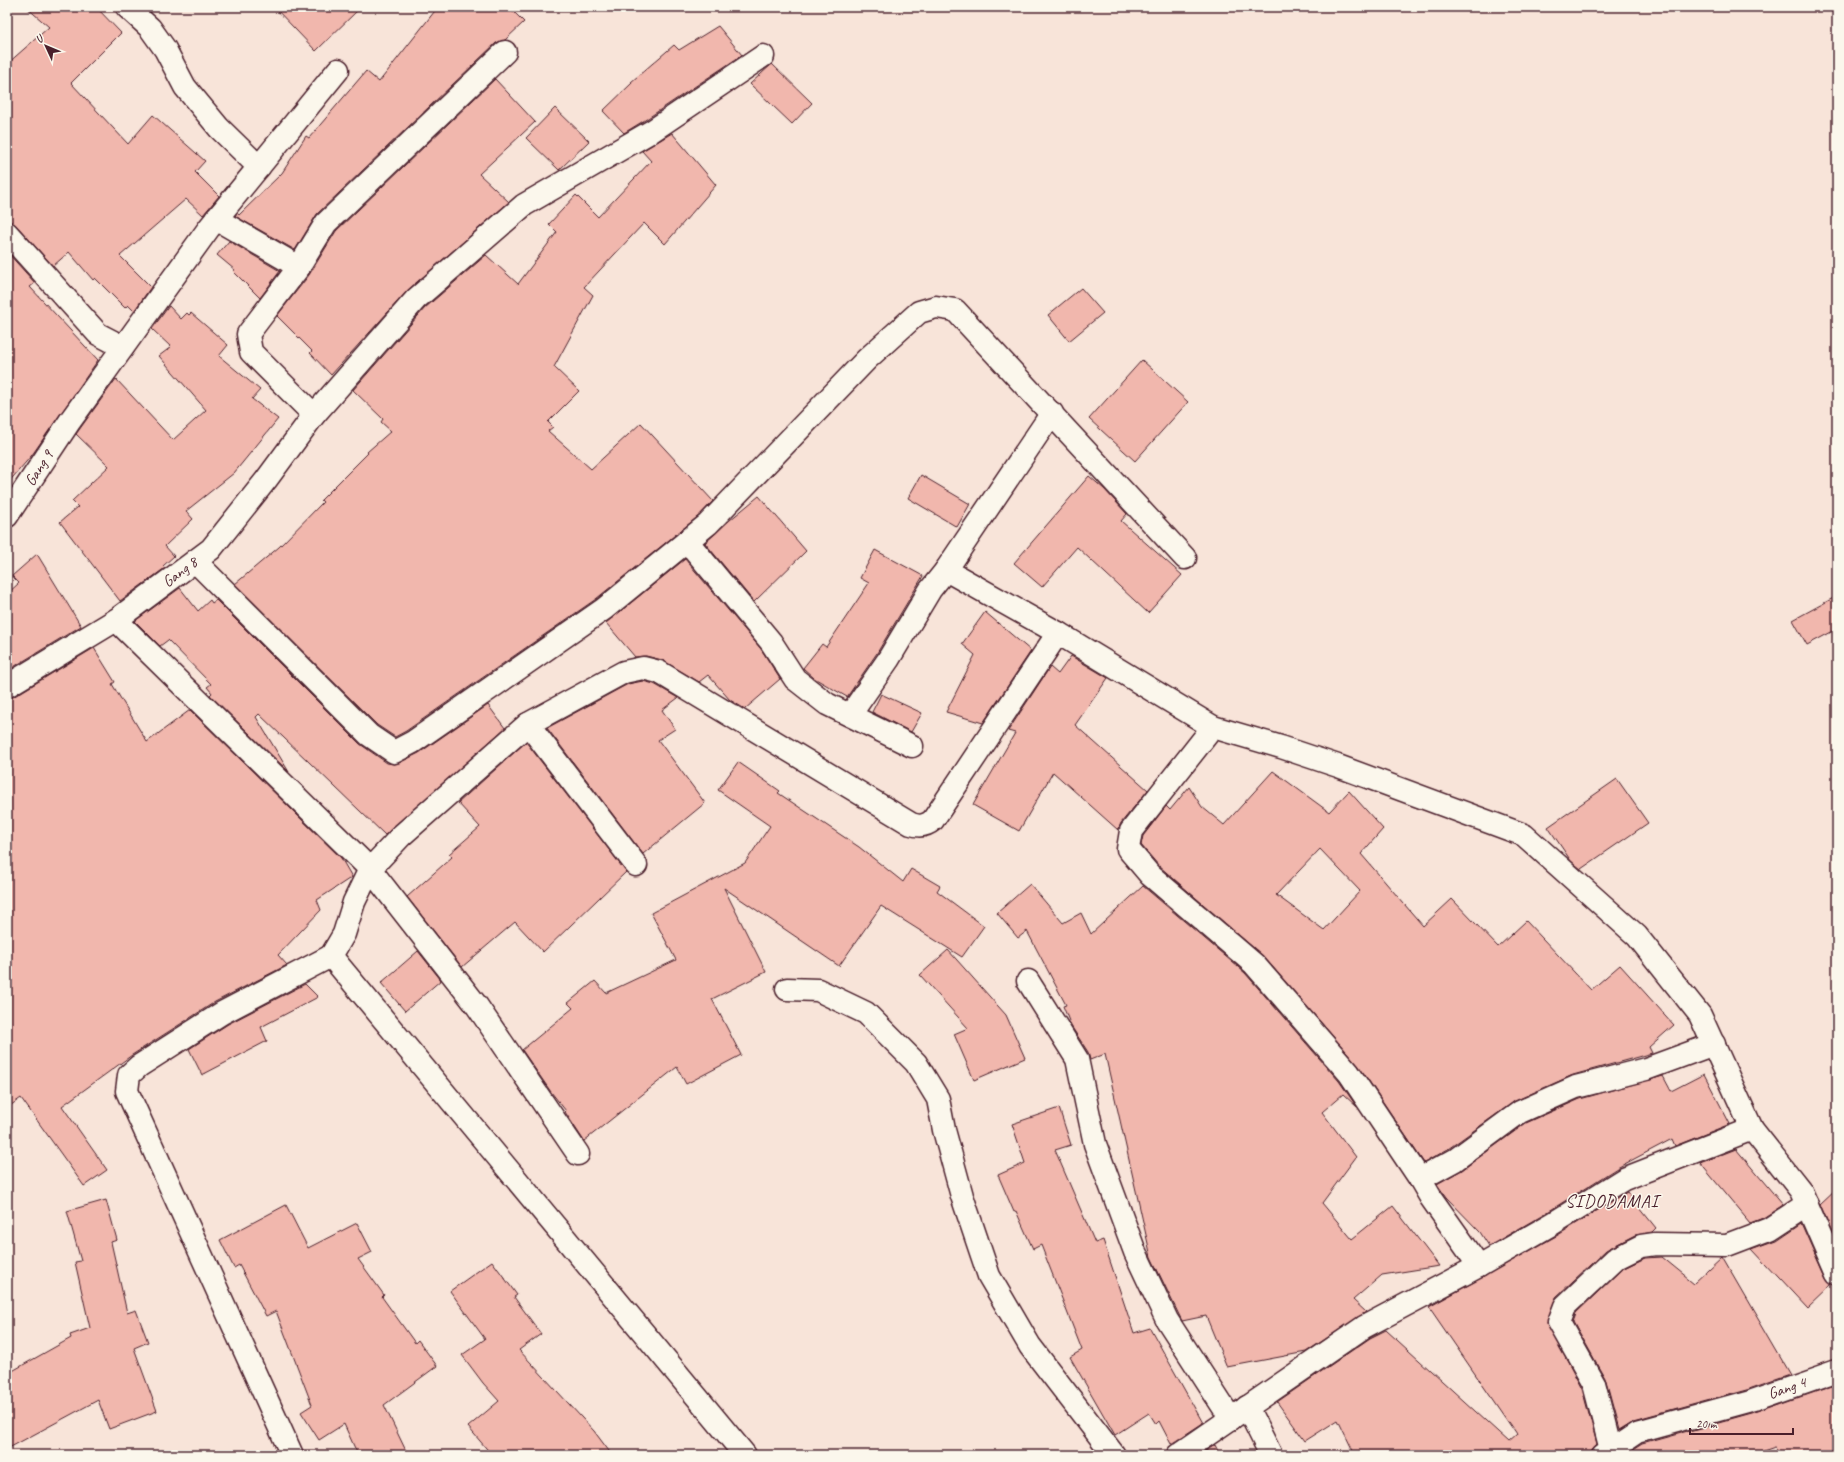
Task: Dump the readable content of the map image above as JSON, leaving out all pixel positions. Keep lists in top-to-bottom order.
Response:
{
  "streets": {
    "street": ["Gang 9", "Gang 8", "Gang 4"]
  },
  "districts": ["SIDODAMAI"],
  "scale_bar": "20 m",
  "north": "top left"
}
